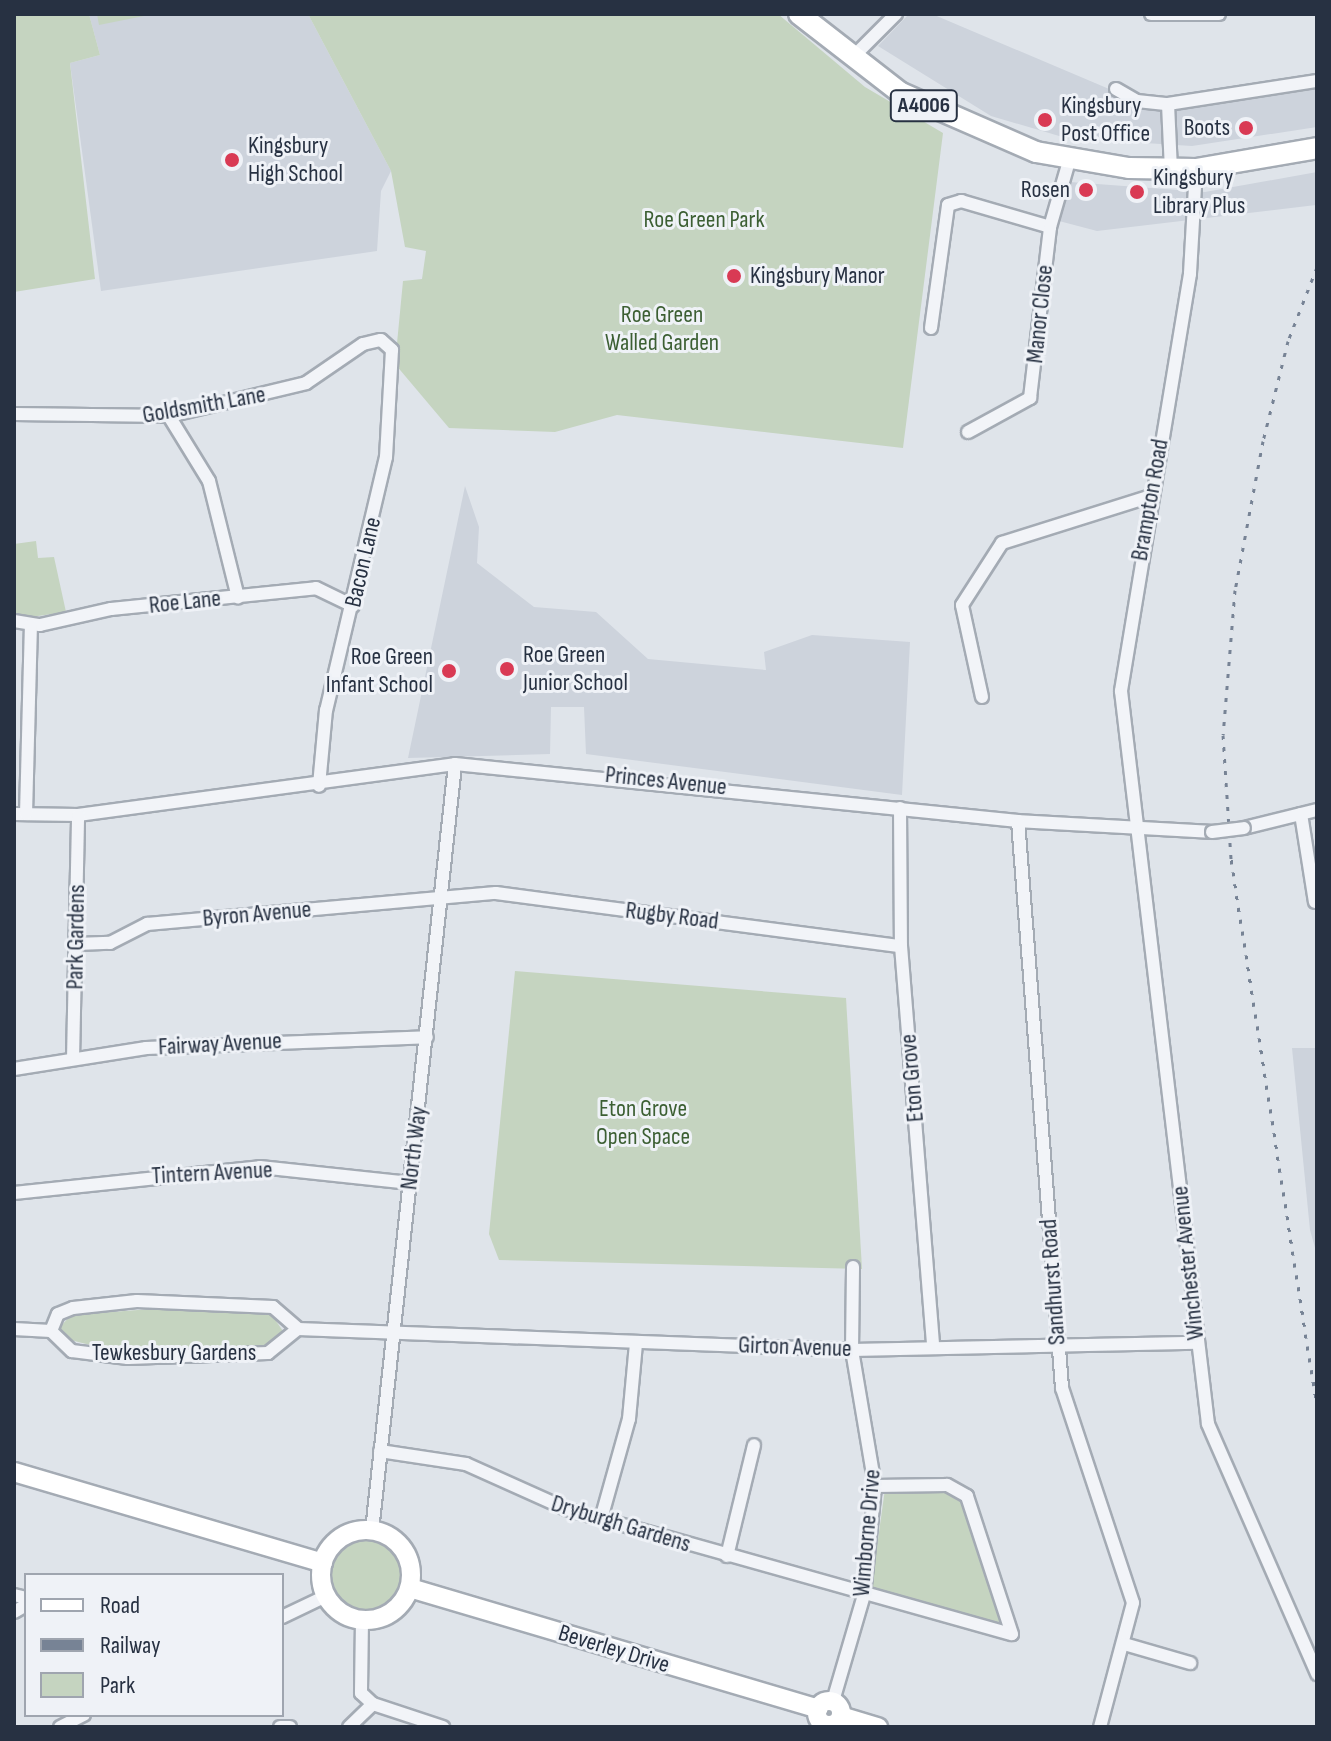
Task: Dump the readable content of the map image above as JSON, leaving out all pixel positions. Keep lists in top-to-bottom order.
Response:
{
  "streets": {
    "main road": ["A4006"],
    "street": [
      "Manor Close",
      "Goldsmith Lane",
      "Brampton Road",
      "Bacon Lane",
      "Roe Lane",
      "Princes Avenue",
      "Byron Avenue",
      "Rugby Road",
      "Park Gardens",
      "Fairway Avenue",
      "Eton Grove",
      "North Way",
      "Tintern Avenue",
      "Winchester Avenue",
      "Sandhurst Road",
      "Girton Avenue",
      "Tewkesbury Gardens",
      "Dryburgh Gardens",
      "Wimborne Drive",
      "Beverley Drive"
    ]
  },
  "crossings": [
    ["A4006", "Manor Close"],
    ["A4006", "Brampton Road"],
    ["Goldsmith Lane", "Bacon Lane"],
    ["Brampton Road", "Princes Avenue"],
    ["Brampton Road", "Winchester Avenue"],
    ["Bacon Lane", "Roe Lane"],
    ["Bacon Lane", "Princes Avenue"],
    ["Princes Avenue", "Park Gardens"],
    ["Princes Avenue", "Eton Grove"],
    ["Princes Avenue", "North Way"],
    ["Princes Avenue", "Winchester Avenue"],
    ["Princes Avenue", "Sandhurst Road"],
    ["Byron Avenue", "Rugby Road"],
    ["Byron Avenue", "Park Gardens"],
    ["Byron Avenue", "North Way"],
    ["Rugby Road", "Eton Grove"],
    ["Rugby Road", "North Way"],
    ["Park Gardens", "Fairway Avenue"],
    ["Fairway Avenue", "North Way"],
    ["Eton Grove", "Girton Avenue"],
    ["North Way", "Tintern Avenue"],
    ["North Way", "Girton Avenue"],
    ["North Way", "Dryburgh Gardens"],
    ["North Way", "Beverley Drive"],
    ["Winchester Avenue", "Girton Avenue"],
    ["Sandhurst Road", "Girton Avenue"],
    ["Girton Avenue", "Wimborne Drive"],
    ["Dryburgh Gardens", "Wimborne Drive"],
    ["Wimborne Drive", "Beverley Drive"]
  ],
  "parks": ["Roe Green Park", "Roe Green Walled Garden", "Eton Grove Open Space"],
  "places": [
    "Kingsbury Post Office",
    "Boots",
    "Kingsbury High School",
    "Rosen",
    "Kingsbury Library Plus",
    "Kingsbury Manor",
    "Roe Green Junior School",
    "Roe Green Infant School"
  ],
  "legend": ["Road", "Railway", "Park"]
}
